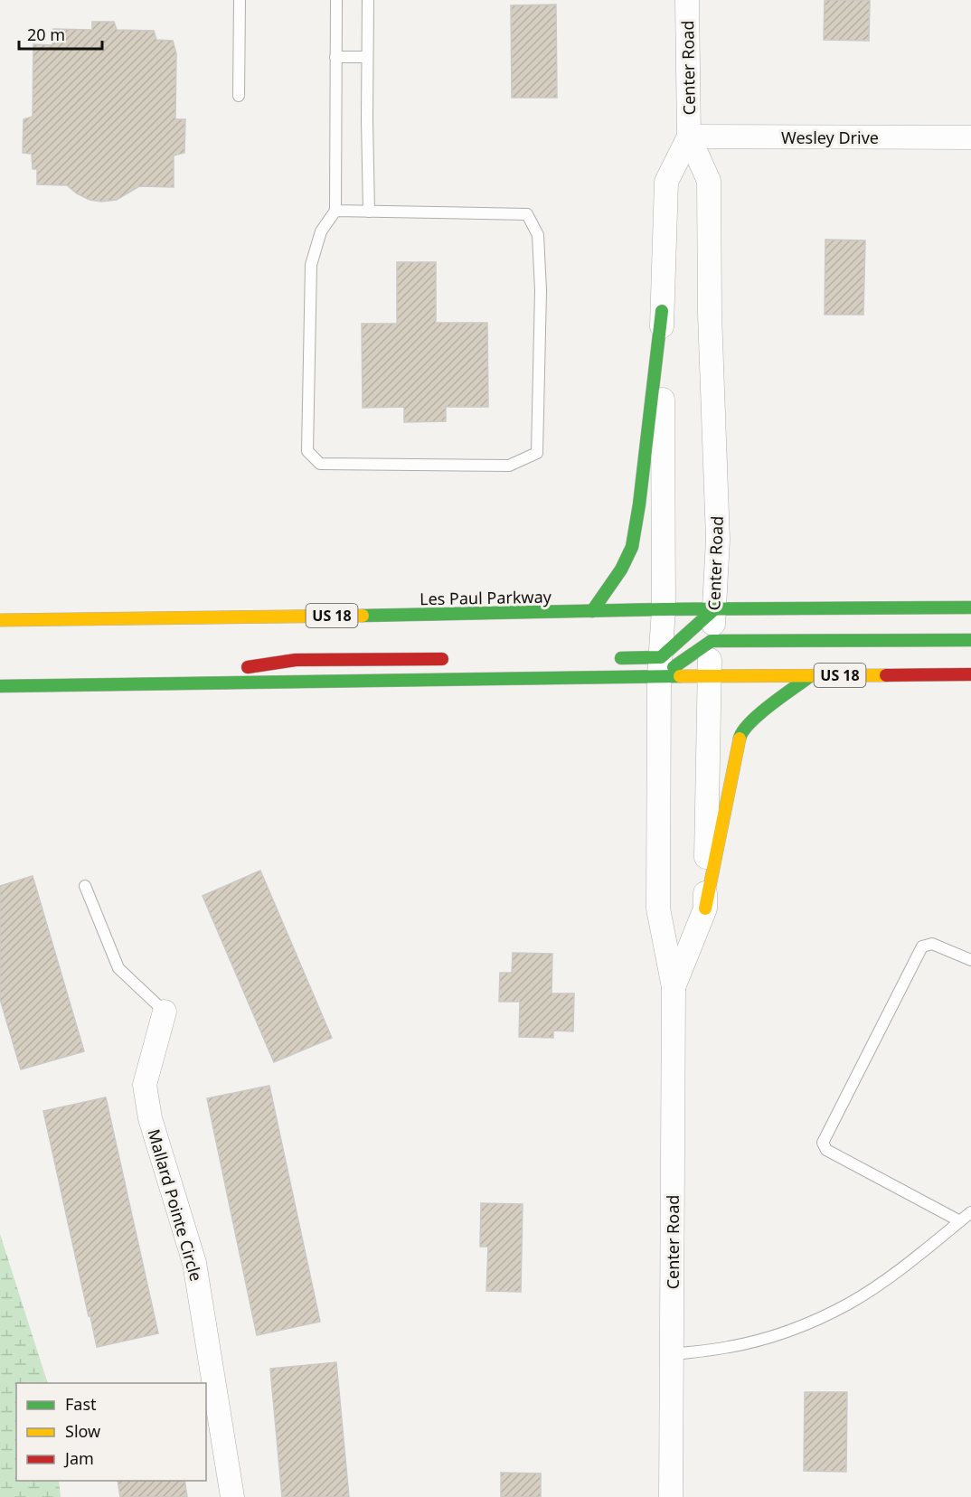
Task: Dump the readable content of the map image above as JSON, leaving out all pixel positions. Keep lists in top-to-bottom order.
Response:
{
  "streets": {
    "main road": ["Les Paul Parkway", "US 18"],
    "street": ["Center Road", "Wesley Drive", "Mallard Pointe Circle"]
  },
  "crossings": [
    ["Center Road", "Wesley Drive"],
    ["Center Road", "Les Paul Parkway"],
    ["Center Road", "US 18"]
  ],
  "legend": ["Fast", "Slow", "Jam"],
  "scale_bar": "20 m"
}
